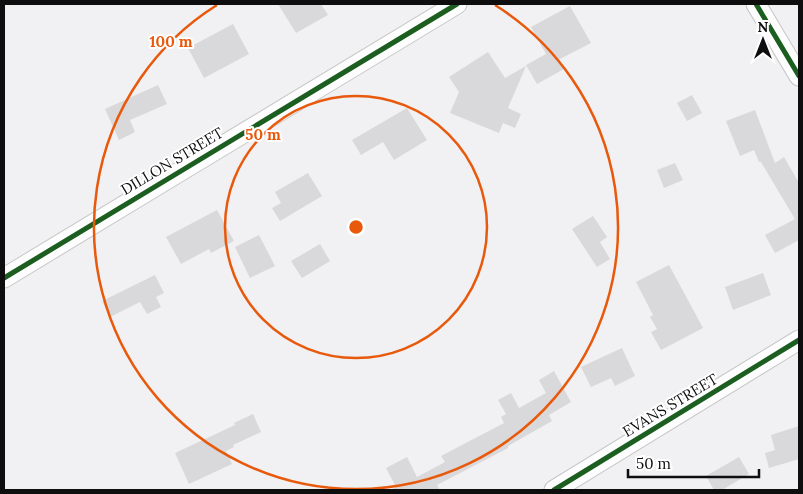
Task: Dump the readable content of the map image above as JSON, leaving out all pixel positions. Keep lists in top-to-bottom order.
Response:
{
  "streets": {
    "street": ["DILLON STREET", "EVANS STREET"]
  },
  "scale_bar": "50 m",
  "north": "top",
  "rings": ["100 m", "50 m"]
}
